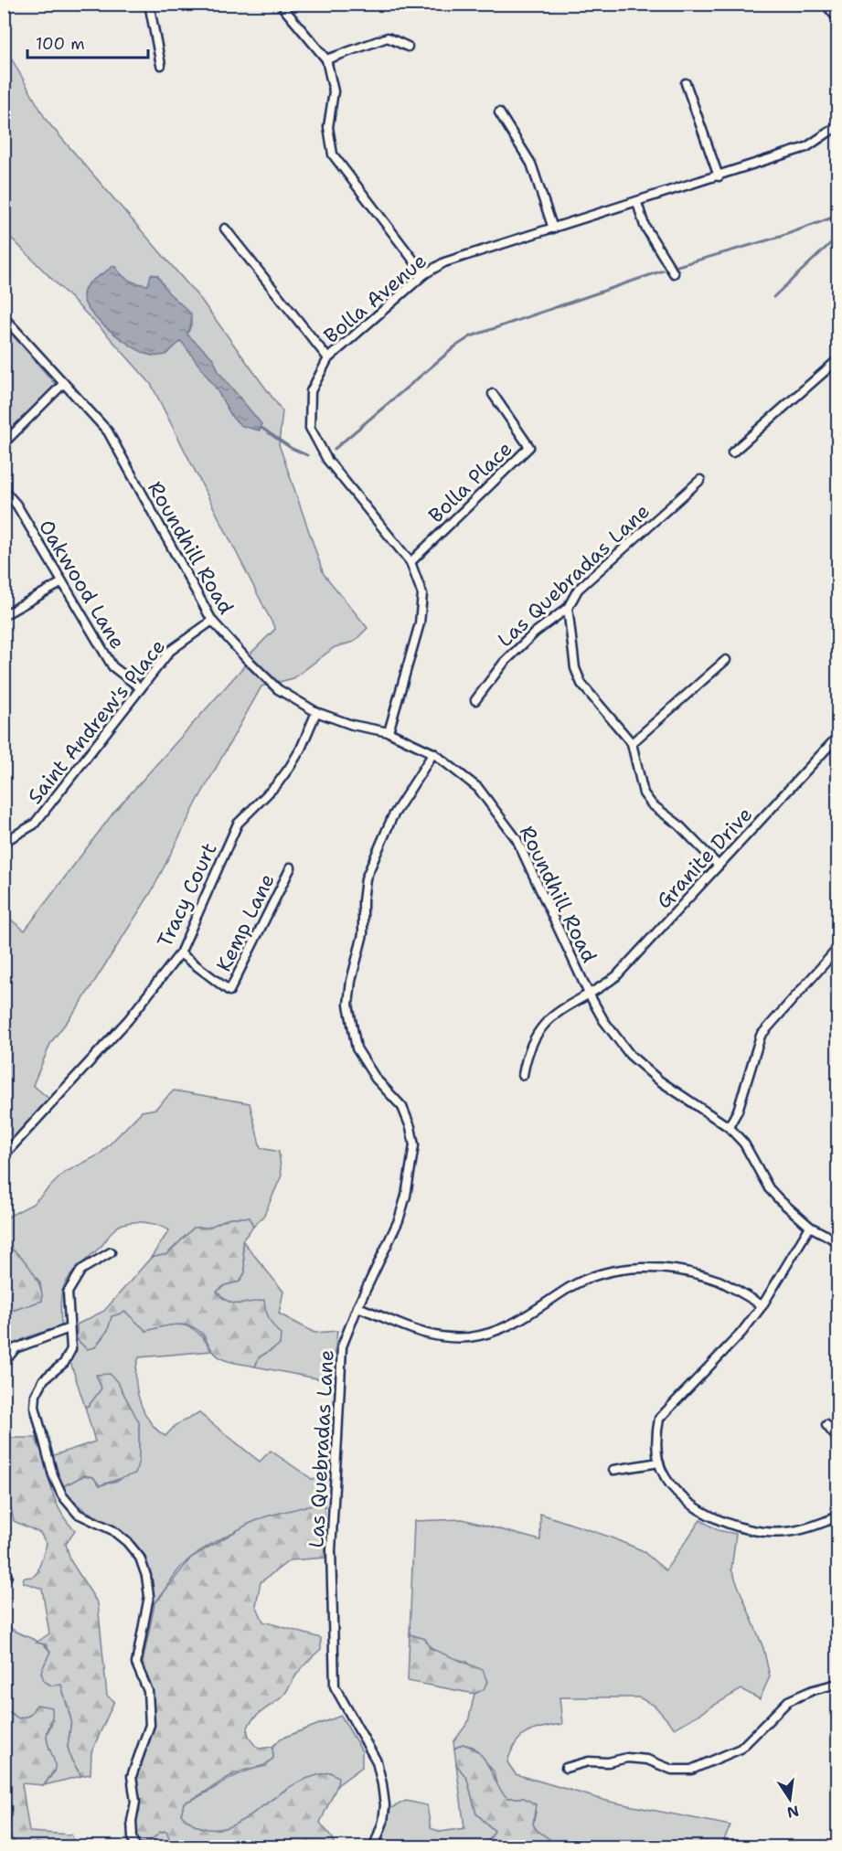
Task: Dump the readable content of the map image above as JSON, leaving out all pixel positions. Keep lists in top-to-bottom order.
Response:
{
  "streets": {
    "street": [
      "Bolla Avenue",
      "Bolla Place",
      "Roundhill Road",
      "Las Quebradas Lane",
      "Oakwood Lane",
      "Saint Andrew's Place",
      "Granite Drive",
      "Tracy Court",
      "Kemp Lane"
    ]
  },
  "crossings": [
    ["Bolla Avenue", "Bolla Place"],
    ["Bolla Avenue", "Roundhill Road"],
    ["Roundhill Road", "Las Quebradas Lane"],
    ["Roundhill Road", "Saint Andrew's Place"],
    ["Roundhill Road", "Granite Drive"],
    ["Roundhill Road", "Tracy Court"],
    ["Oakwood Lane", "Saint Andrew's Place"],
    ["Tracy Court", "Kemp Lane"]
  ],
  "scale_bar": "100 m",
  "north": "bottom"
}
